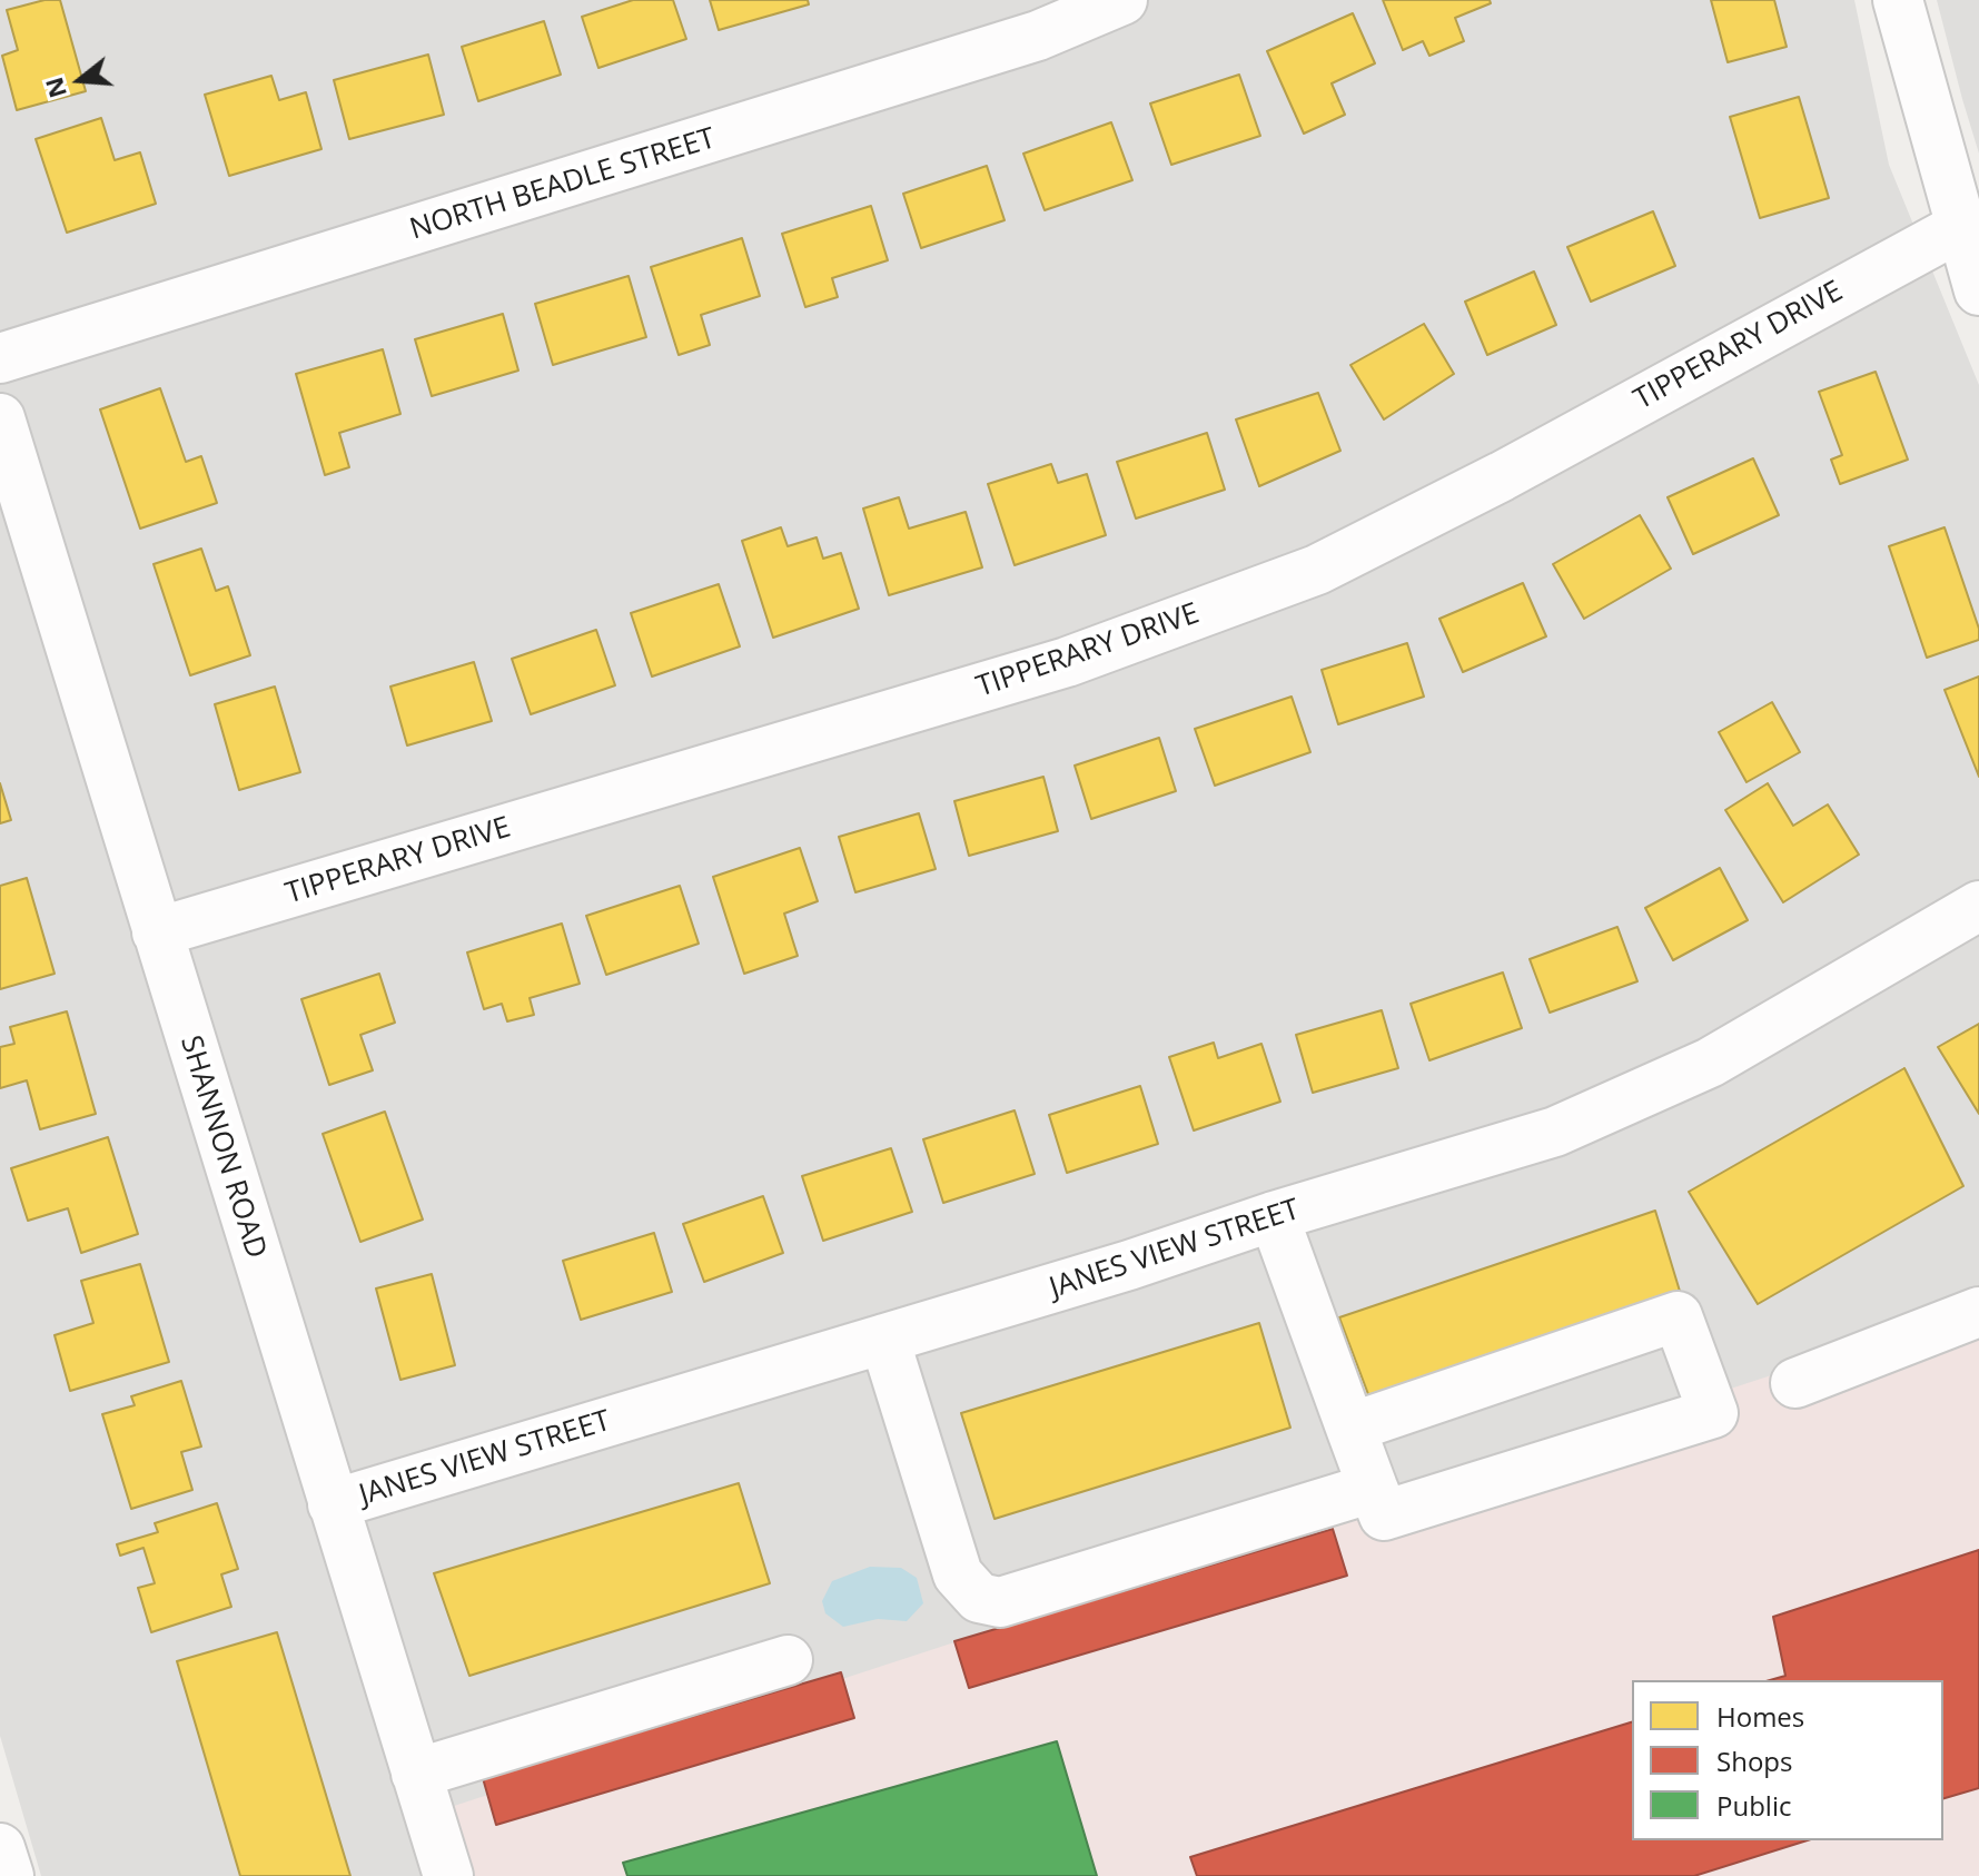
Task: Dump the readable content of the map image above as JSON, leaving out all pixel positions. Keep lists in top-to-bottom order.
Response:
{
  "streets": {
    "street": [
      "NORTH BEADLE STREET",
      "TIPPERARY DRIVE",
      "SHANNON ROAD",
      "JANES VIEW STREET"
    ]
  },
  "crossings": [
    ["TIPPERARY DRIVE", "SHANNON ROAD"],
    ["SHANNON ROAD", "JANES VIEW STREET"]
  ],
  "legend": ["Homes", "Shops", "Public"],
  "north": "left"
}
